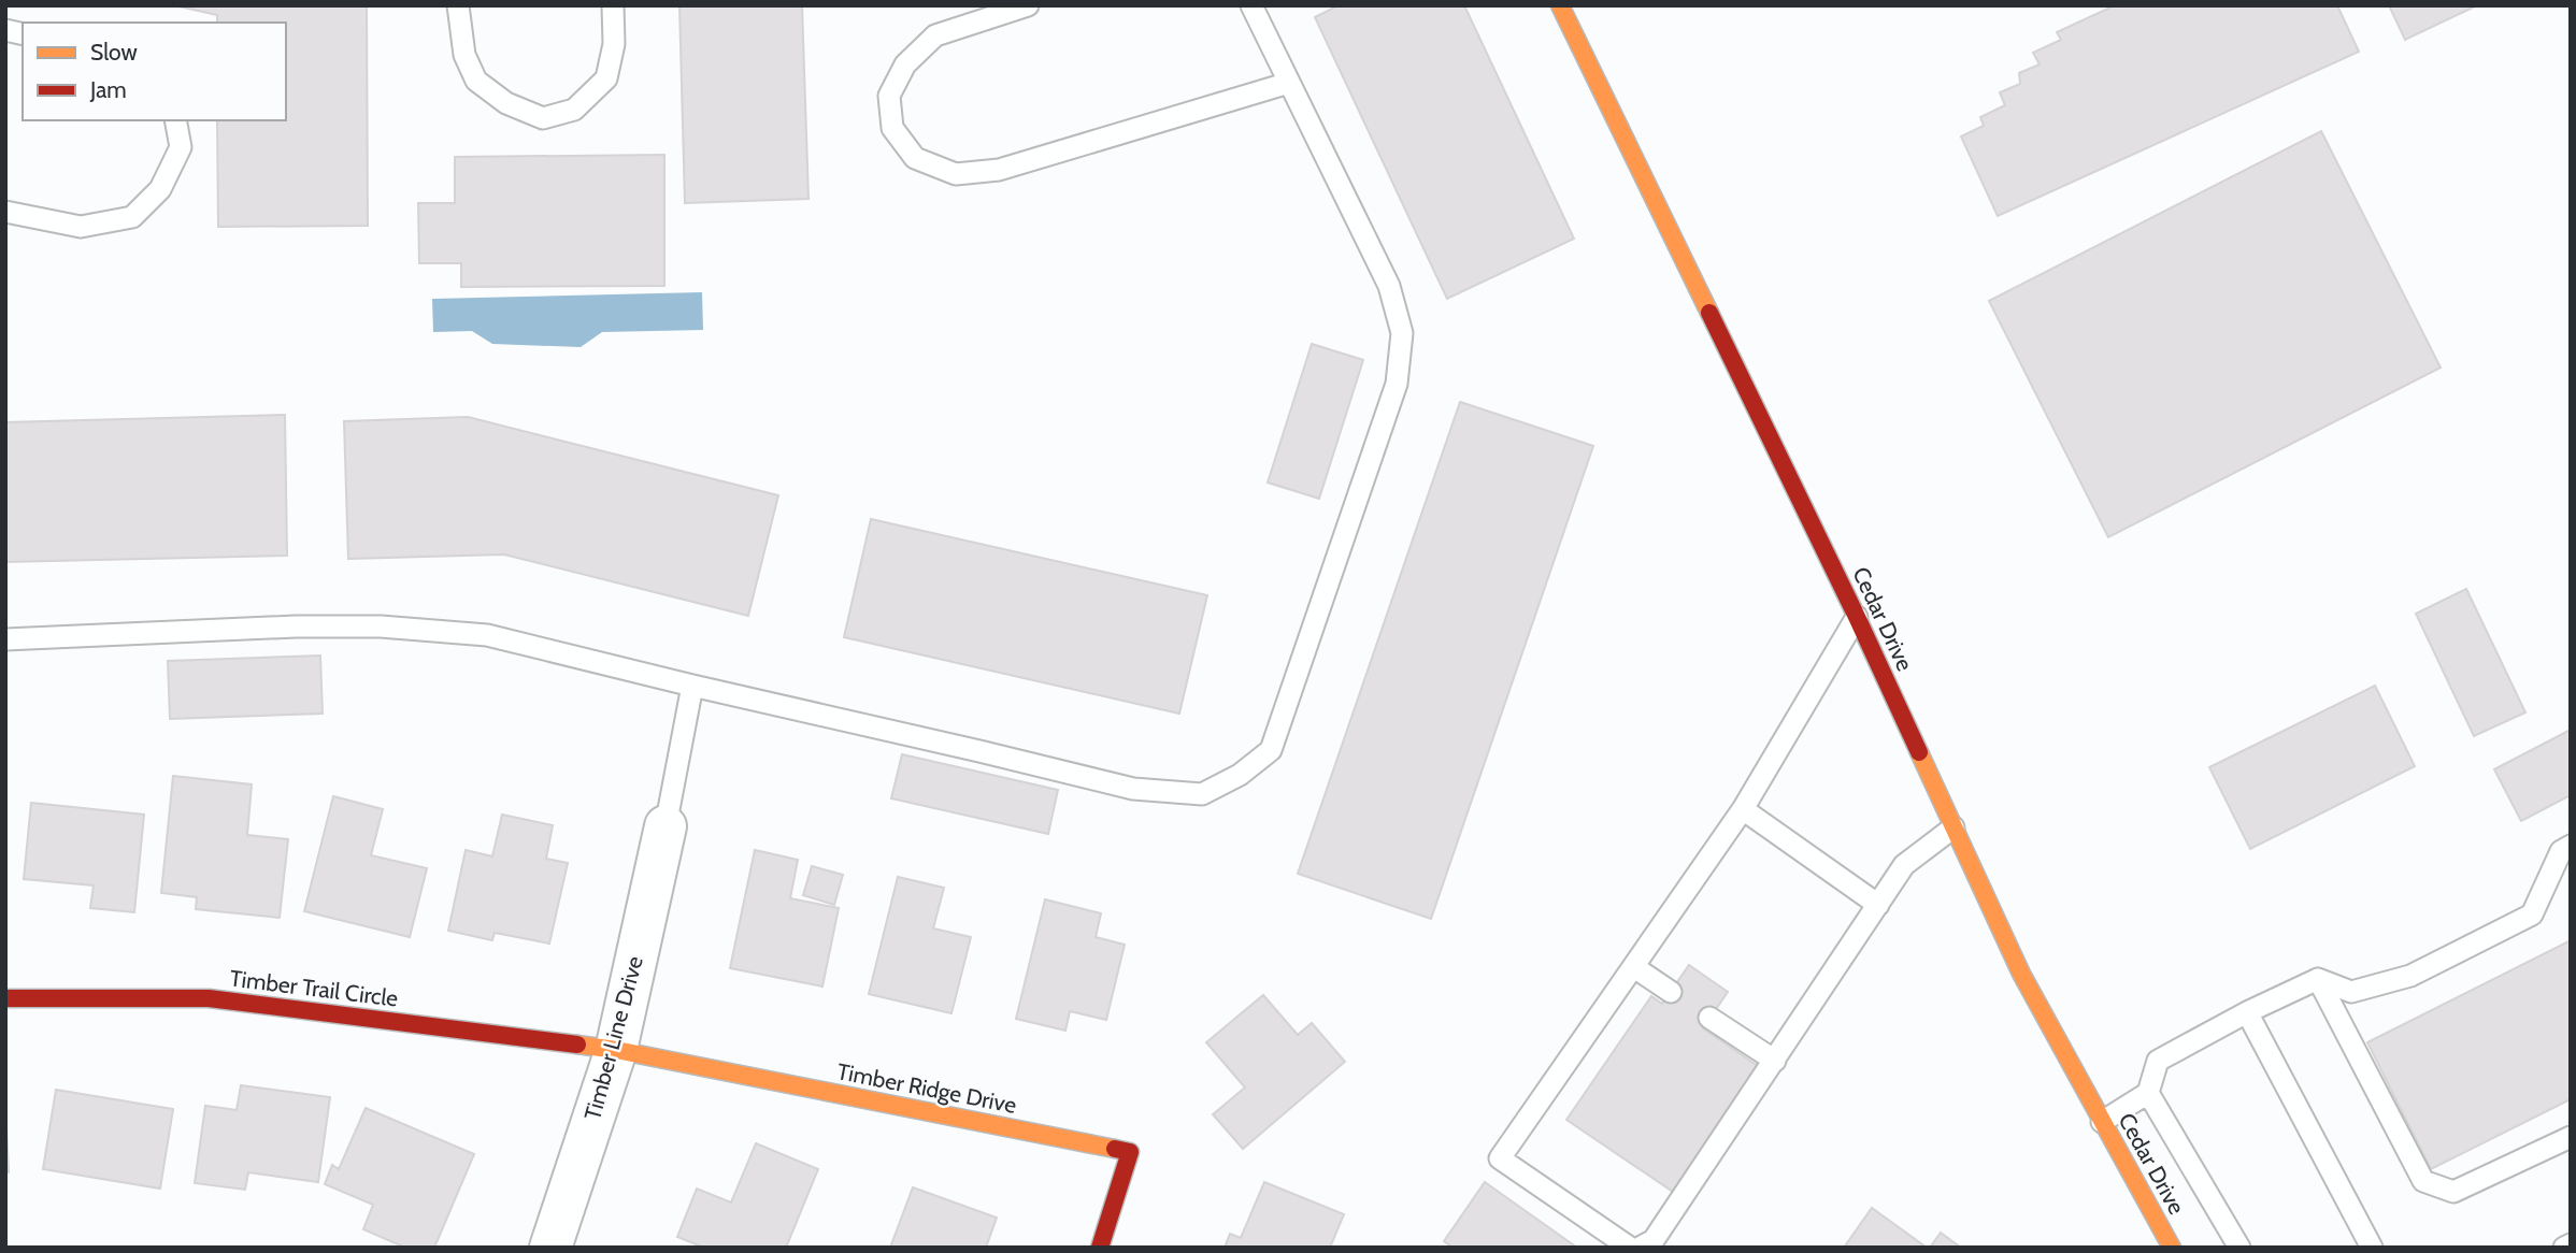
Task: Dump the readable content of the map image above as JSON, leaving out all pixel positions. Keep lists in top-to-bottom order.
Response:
{
  "streets": {
    "street": [
      "Cedar Drive",
      "Timber Trail Circle",
      "Timber Line Drive",
      "Timber Ridge Drive"
    ]
  },
  "crossings": [
    ["Timber Trail Circle", "Timber Line Drive"],
    ["Timber Trail Circle", "Timber Ridge Drive"],
    ["Timber Line Drive", "Timber Ridge Drive"]
  ],
  "legend": ["Slow", "Jam"]
}
